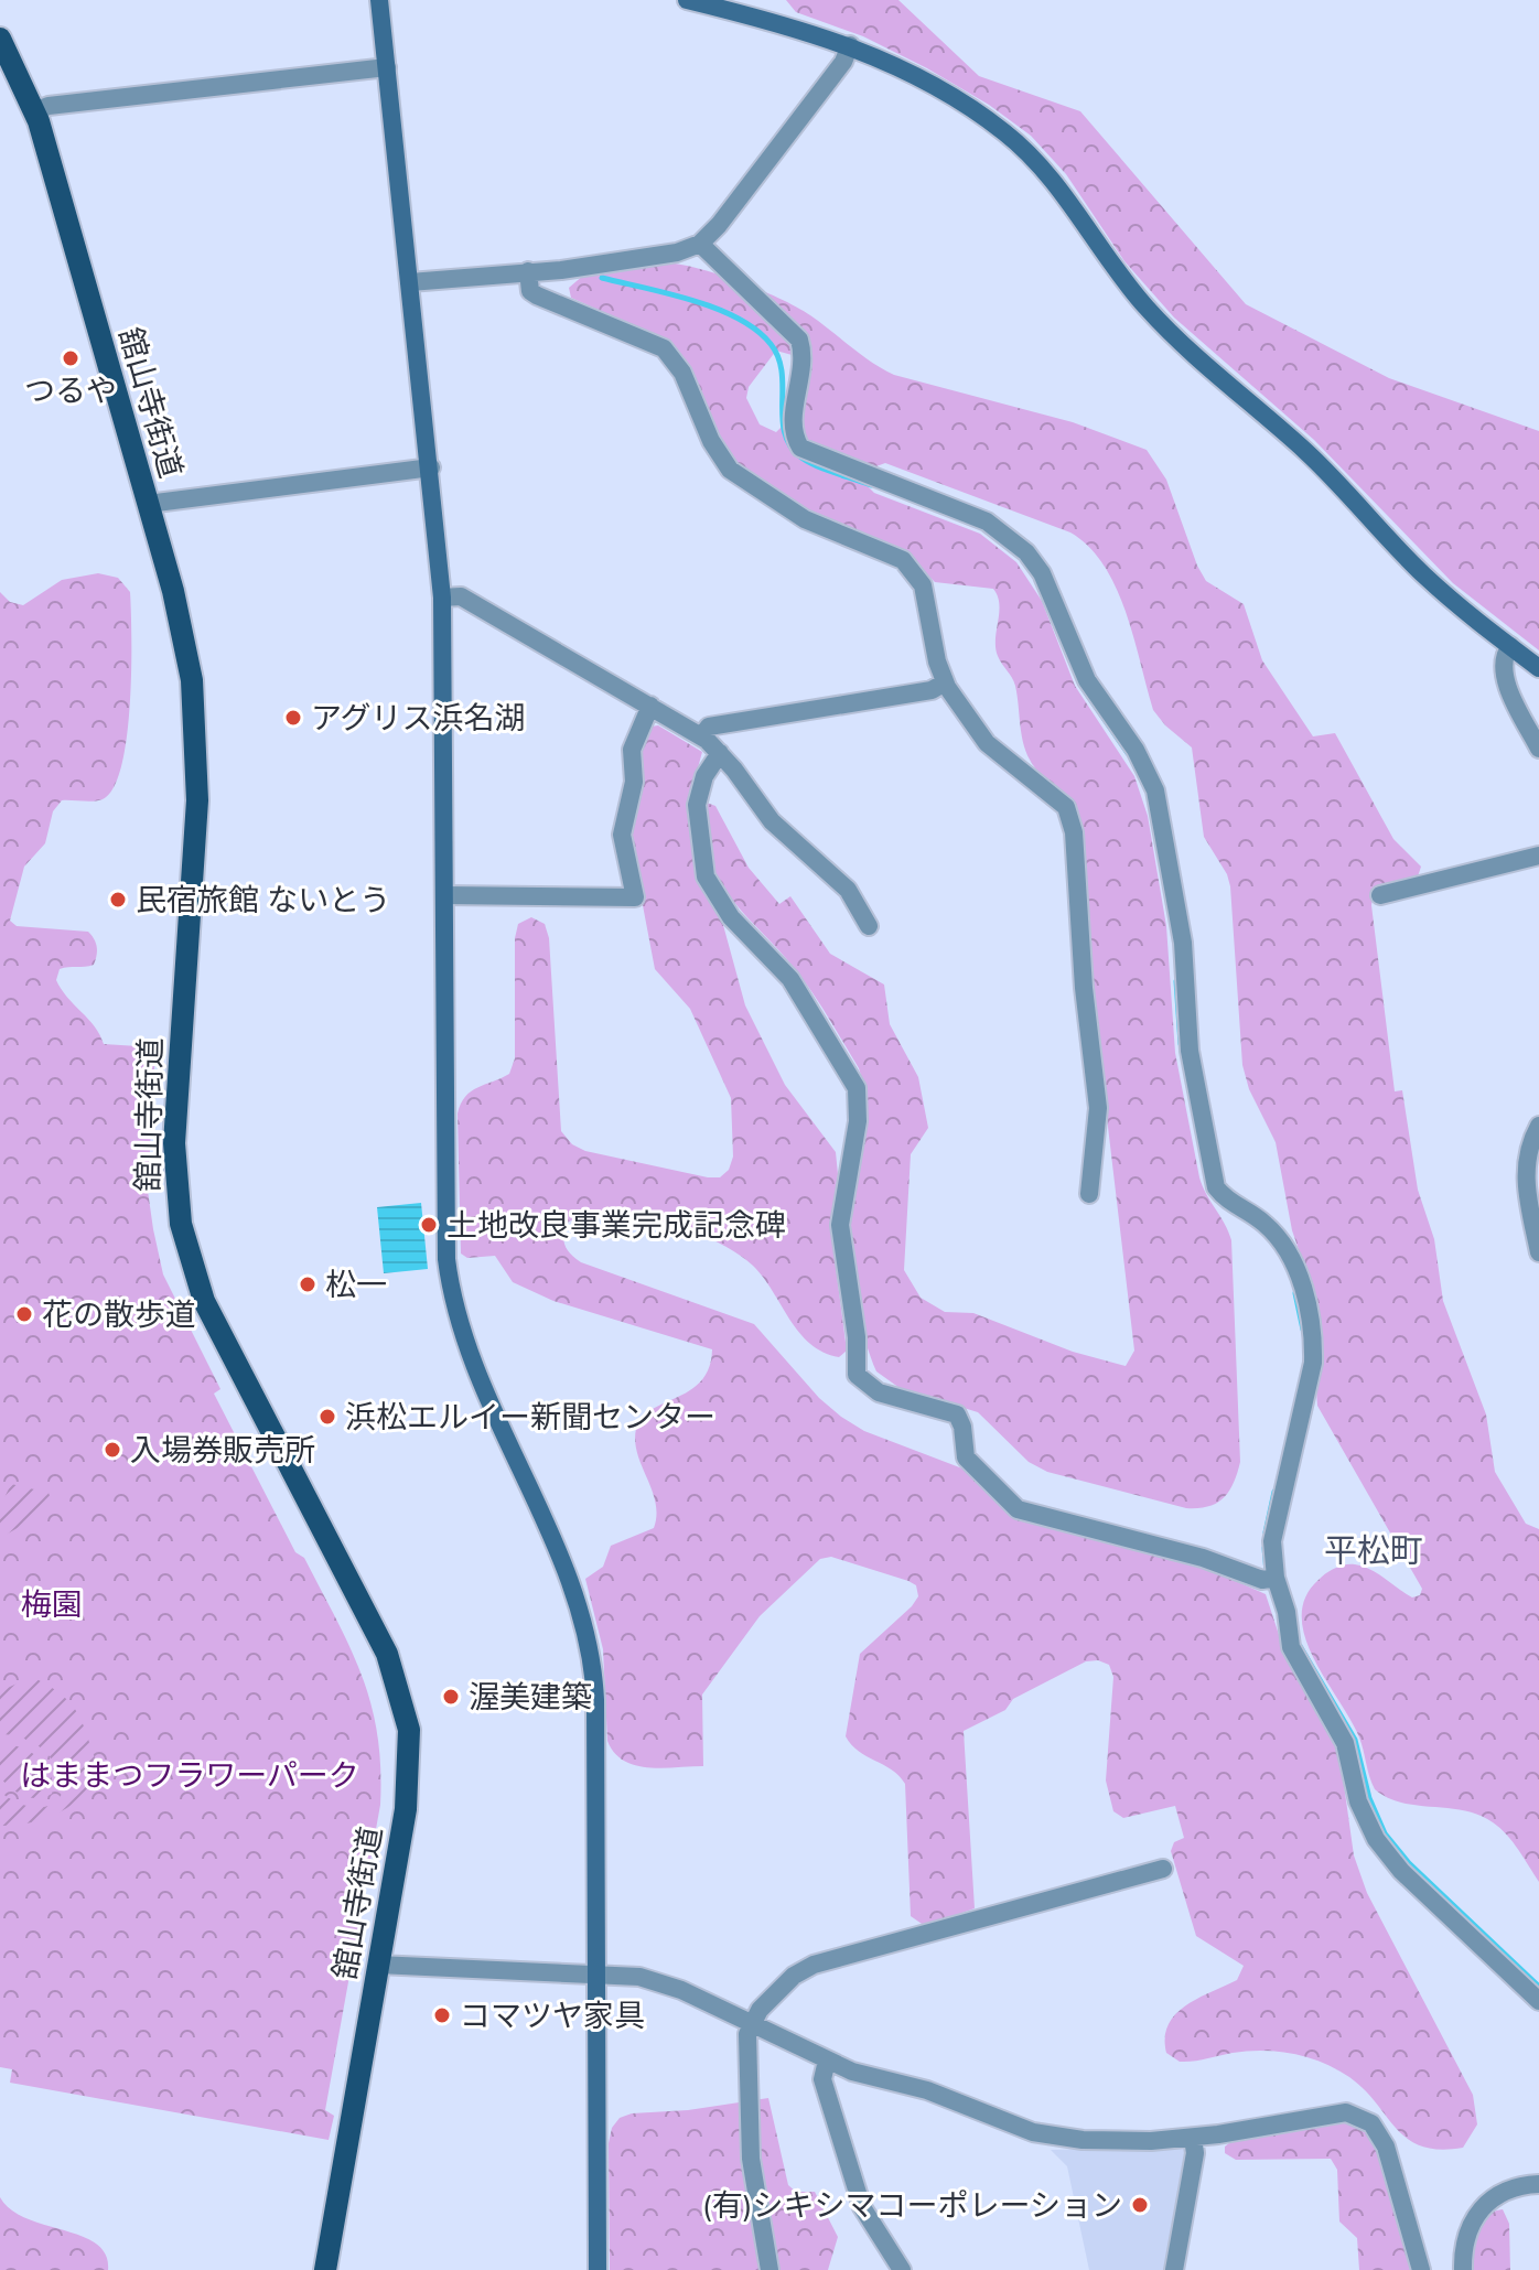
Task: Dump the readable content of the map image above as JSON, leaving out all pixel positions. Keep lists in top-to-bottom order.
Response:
{
  "streets": {
    "main road": ["舘山寺街道"]
  },
  "districts": ["平松町"],
  "parks": ["梅園", "はままつフラワーパーク"],
  "places": [
    "つるや",
    "アグリス浜名湖",
    "民宿旅館 ないとう",
    "土地改良事業完成記念碑",
    "松一",
    "花の散歩道",
    "浜松エルイー新聞センター",
    "入場券販売所",
    "渥美建築",
    "コマツヤ家具",
    "(有)シキシマコーポレーション"
  ]
}
